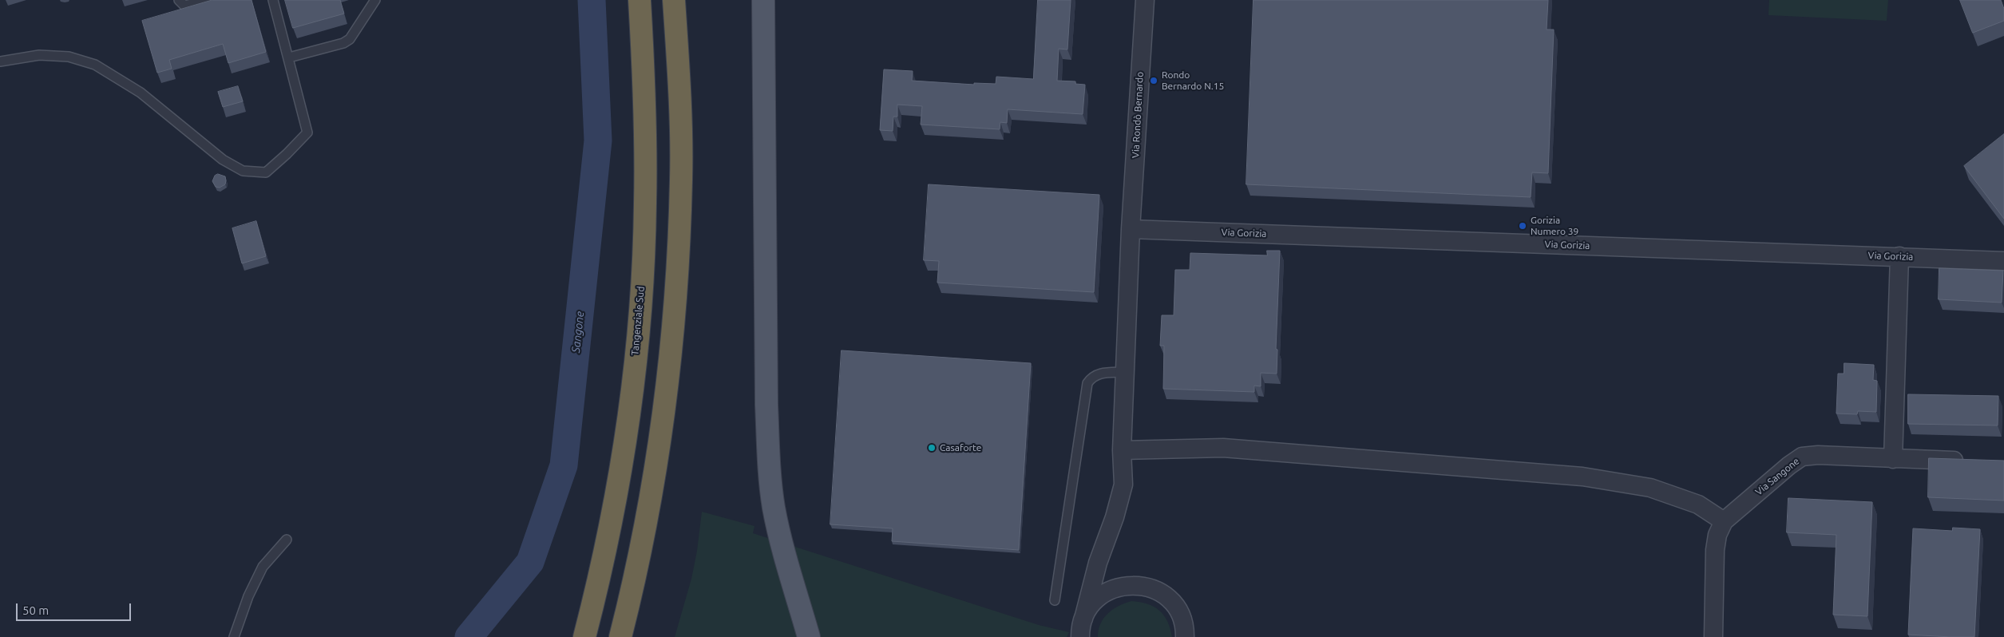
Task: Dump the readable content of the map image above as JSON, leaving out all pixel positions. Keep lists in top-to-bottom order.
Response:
{
  "streets": {
    "highway": ["Tangenziale Sud"],
    "street": ["Via Rondò Bernardo", "Via Gorizia", "Via Sangone"]
  },
  "crossings": [
    ["Via Rondò Bernardo", "Via Gorizia"]
  ],
  "water": ["Sangone"],
  "places": ["Rondo Bernardo N.15", "Gorizia Numero 39", "Casaforte"],
  "scale_bar": "50 m"
}
